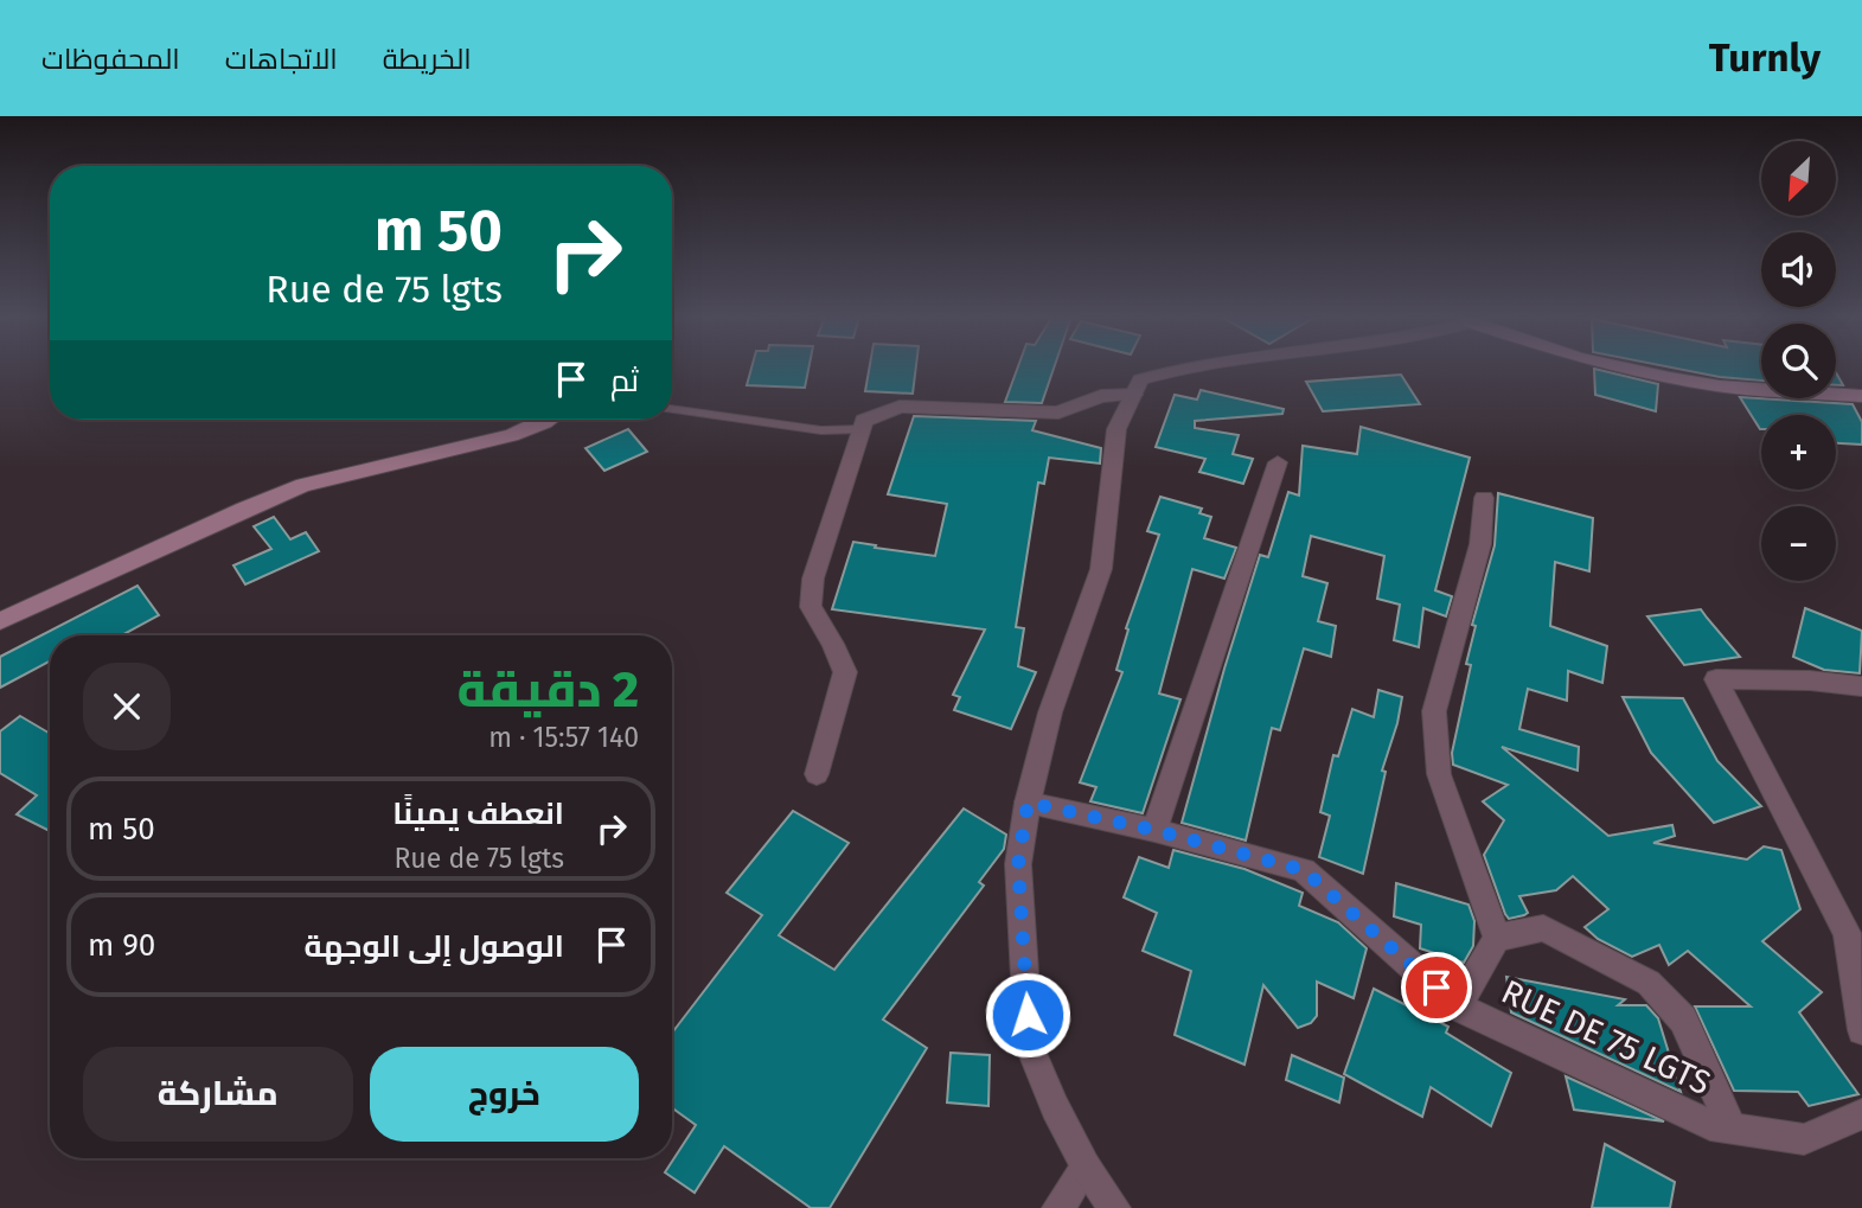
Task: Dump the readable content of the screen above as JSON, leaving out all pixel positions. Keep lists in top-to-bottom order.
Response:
{
  "streets": {
    "street": ["RUE DE 75 LGTS"]
  },
  "north": "bottom left",
  "page": {
    "header": "Turnly",
    "nav": ["الخريطة", "الاتجاهات", "المحفوظات"],
    "map_buttons": ["+", "−"],
    "turn": ["50 m", "Rue de 75 lgts"],
    "then": "ثم",
    "heading": ["2 دقيقة", "140 m · 15:57"],
    "list": [
      {
        "name": "انعطف يمينًا",
        "note": "Rue de 75 lgts",
        "value": "50 m"
      },
      {
        "name": "الوصول إلى الوجهة",
        "value": "90 m"
      }
    ],
    "buttons": ["خروج", "مشاركة"]
  }
}
